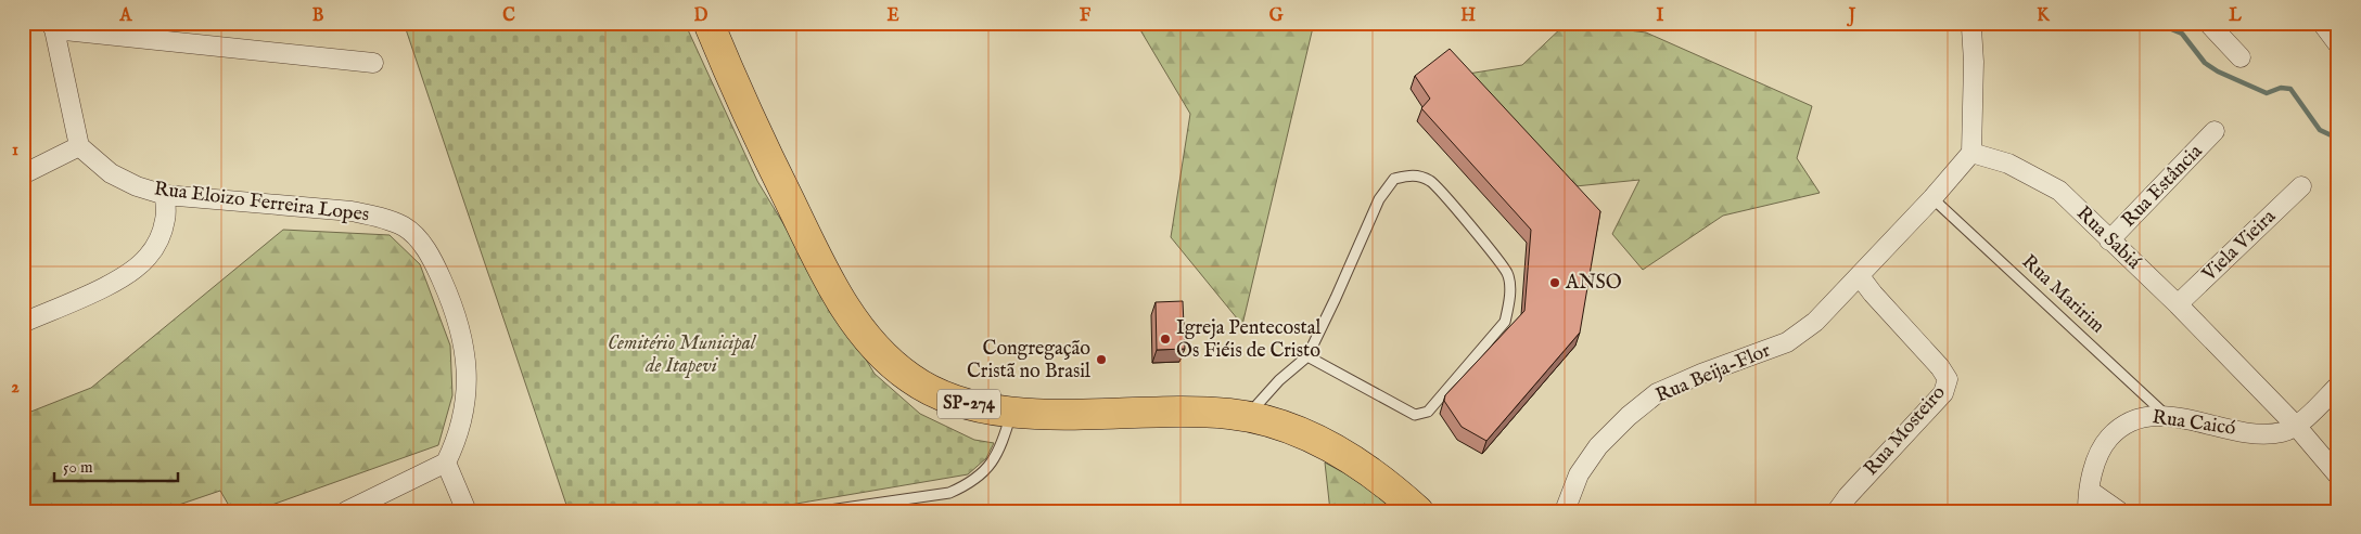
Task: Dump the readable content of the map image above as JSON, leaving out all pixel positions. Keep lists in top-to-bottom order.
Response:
{
  "streets": {
    "main road": ["SP-274"],
    "street": [
      "Rua Estância",
      "Rua Eloizo Ferreira Lopes",
      "Rua Sabiá",
      "Viela Vieira",
      "Rua Beija-Flor",
      "Rua Caicó",
      "Rua Mosteiro"
    ],
    "lane": ["Rua Maririm"]
  },
  "crossings": [
    ["Rua Estância", "Rua Sabiá"],
    ["Rua Sabiá", "Viela Vieira"],
    ["Rua Sabiá", "Rua Caicó"],
    ["Rua Maririm", "Rua Caicó"],
    ["Rua Beija-Flor", "Rua Mosteiro"]
  ],
  "parks": ["Cemitério Municipal de Itapevi"],
  "places": ["ANSO", "Igreja Pentecostal Os Fiéis de Cristo", "Congregação Cristã no Brasil"],
  "scale_bar": "50 m",
  "grid": {
    "columns": [
      "A",
      "B",
      "C",
      "D",
      "E",
      "F",
      "G",
      "H",
      "I",
      "J",
      "K",
      "L"
    ],
    "rows": ["1", "2"]
  }
}
